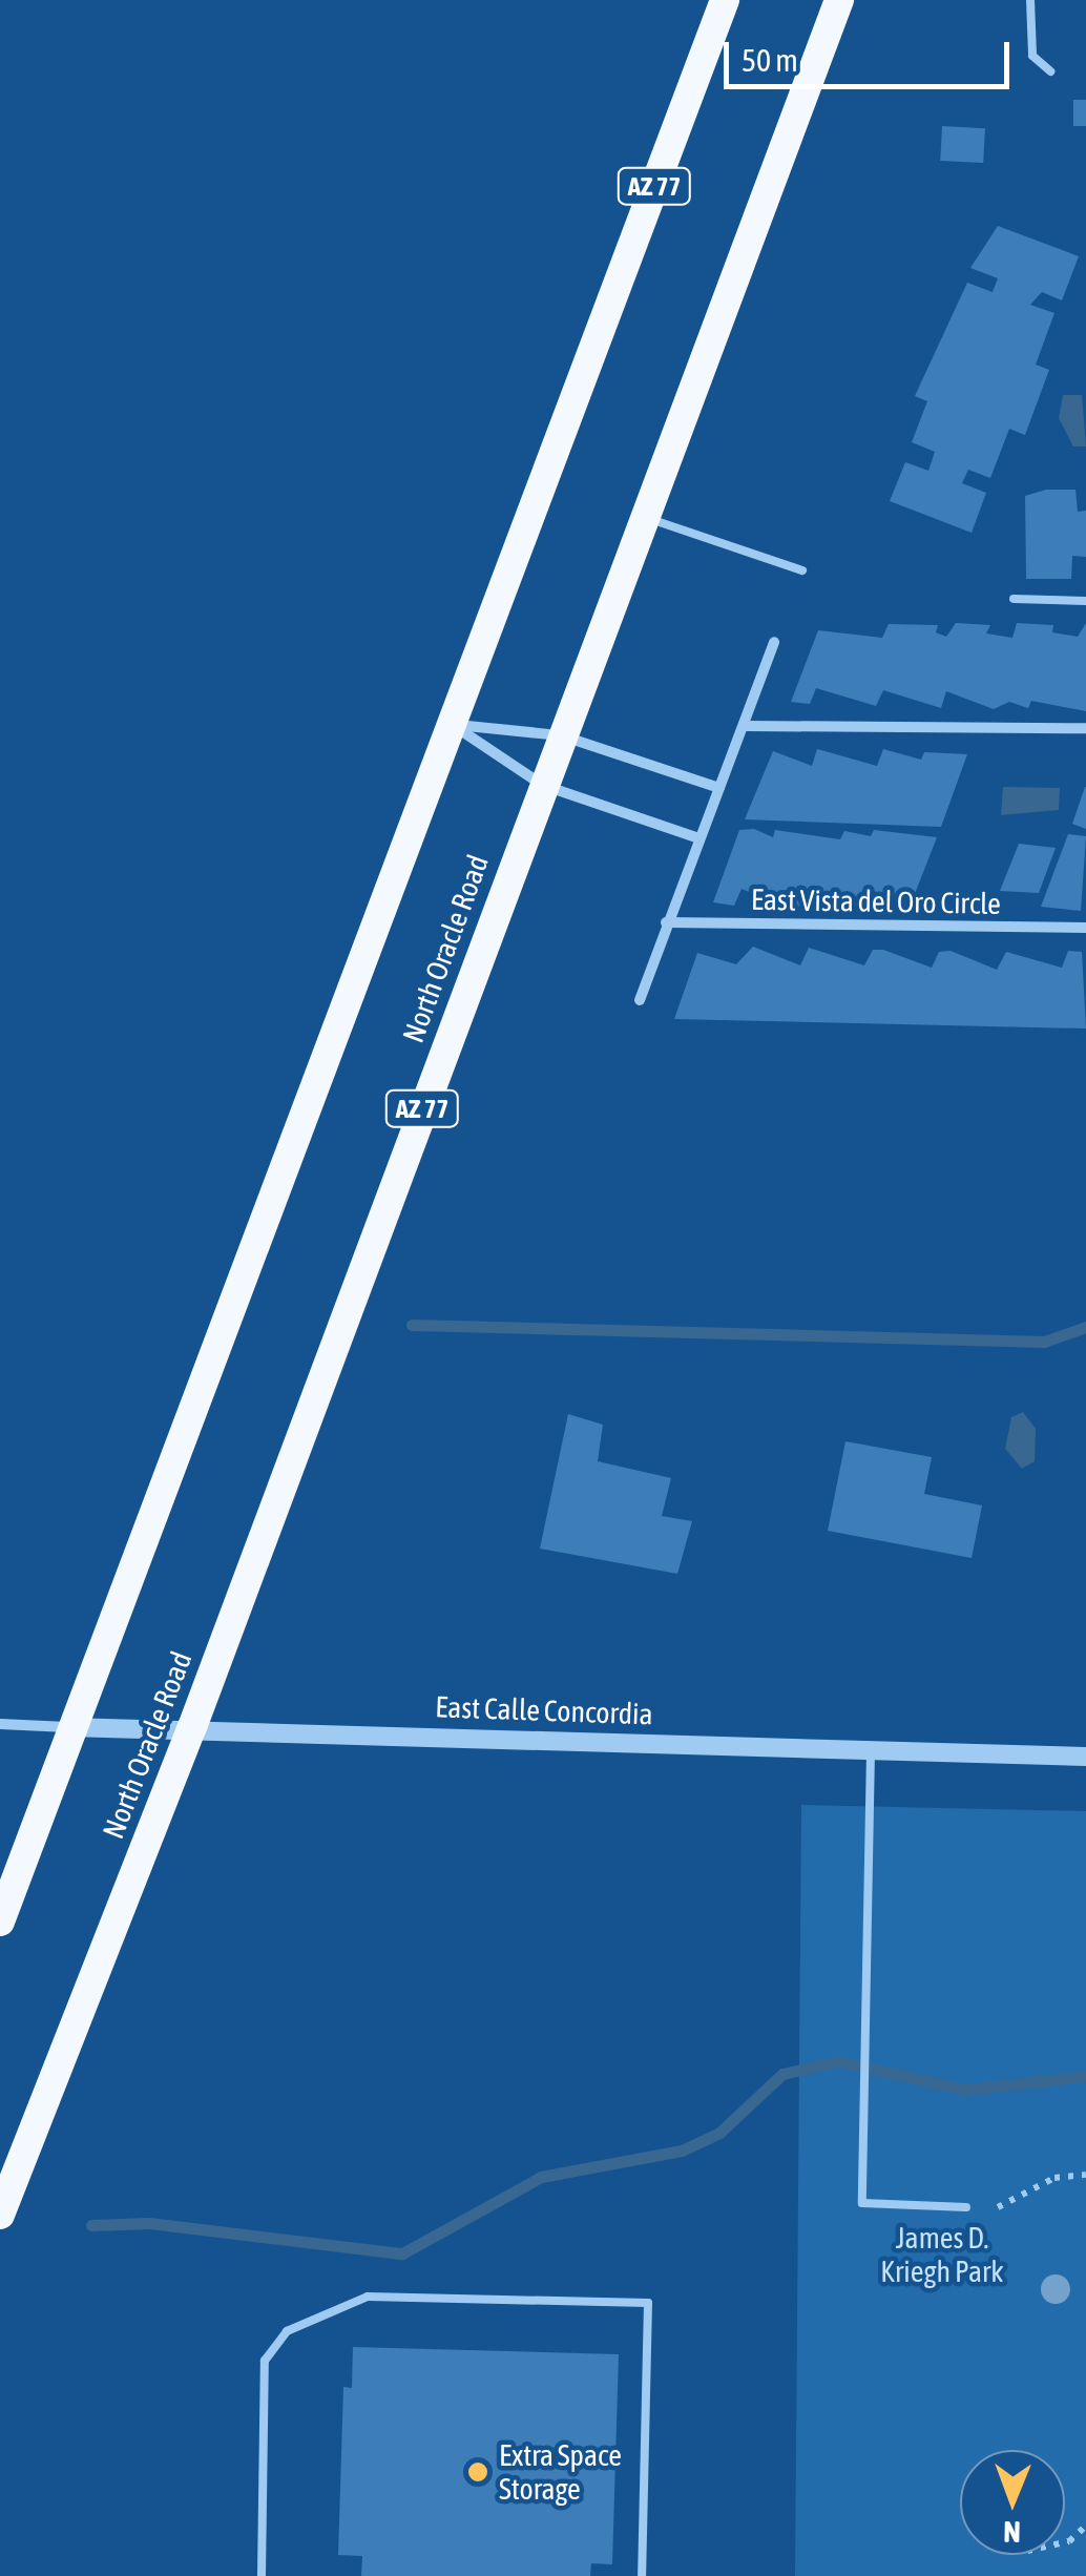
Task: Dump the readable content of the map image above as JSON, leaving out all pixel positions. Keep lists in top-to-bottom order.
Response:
{
  "streets": {
    "highway": ["AZ 77", "North Oracle Road"],
    "street": ["East Vista del Oro Circle", "East Calle Concordia"]
  },
  "crossings": [
    ["AZ 77", "East Calle Concordia"],
    ["North Oracle Road", "East Calle Concordia"]
  ],
  "parks": ["James D. Kriegh Park"],
  "places": ["Extra Space Storage"],
  "scale_bar": "50 m",
  "north": "bottom"
}
